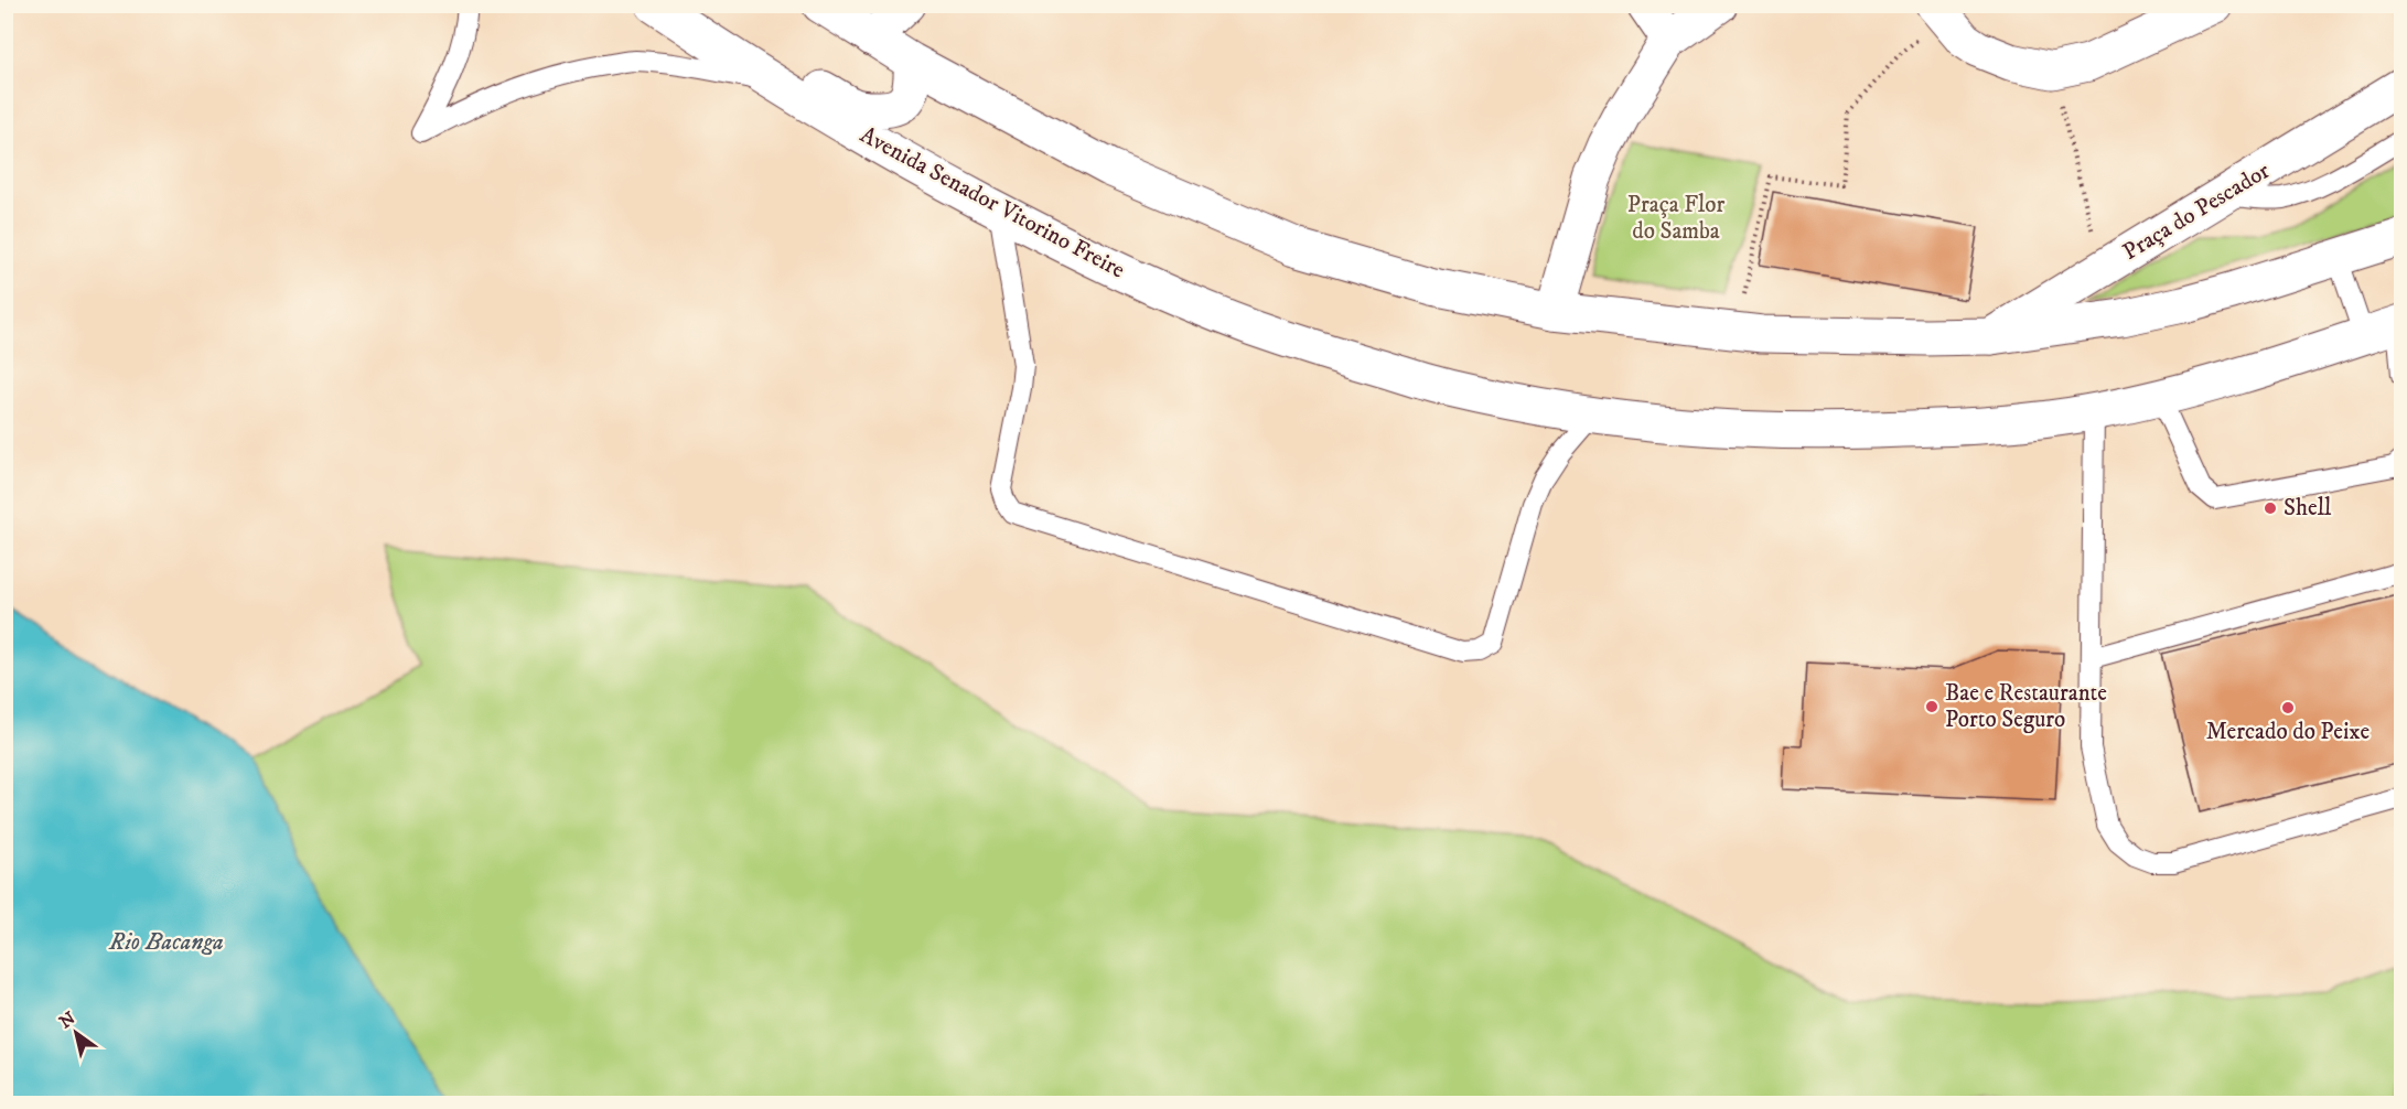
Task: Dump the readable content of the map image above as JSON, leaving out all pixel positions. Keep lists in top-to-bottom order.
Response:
{
  "streets": {
    "main road": ["Avenida Senador Vitorino Freire", "Praça do Pescador"]
  },
  "water": ["Rio Bacanga"],
  "parks": ["Praça Flor do Samba"],
  "places": ["Shell", "Bae e Restaurante Porto Seguro", "Mercado do Peixe"],
  "north": "top left"
}
